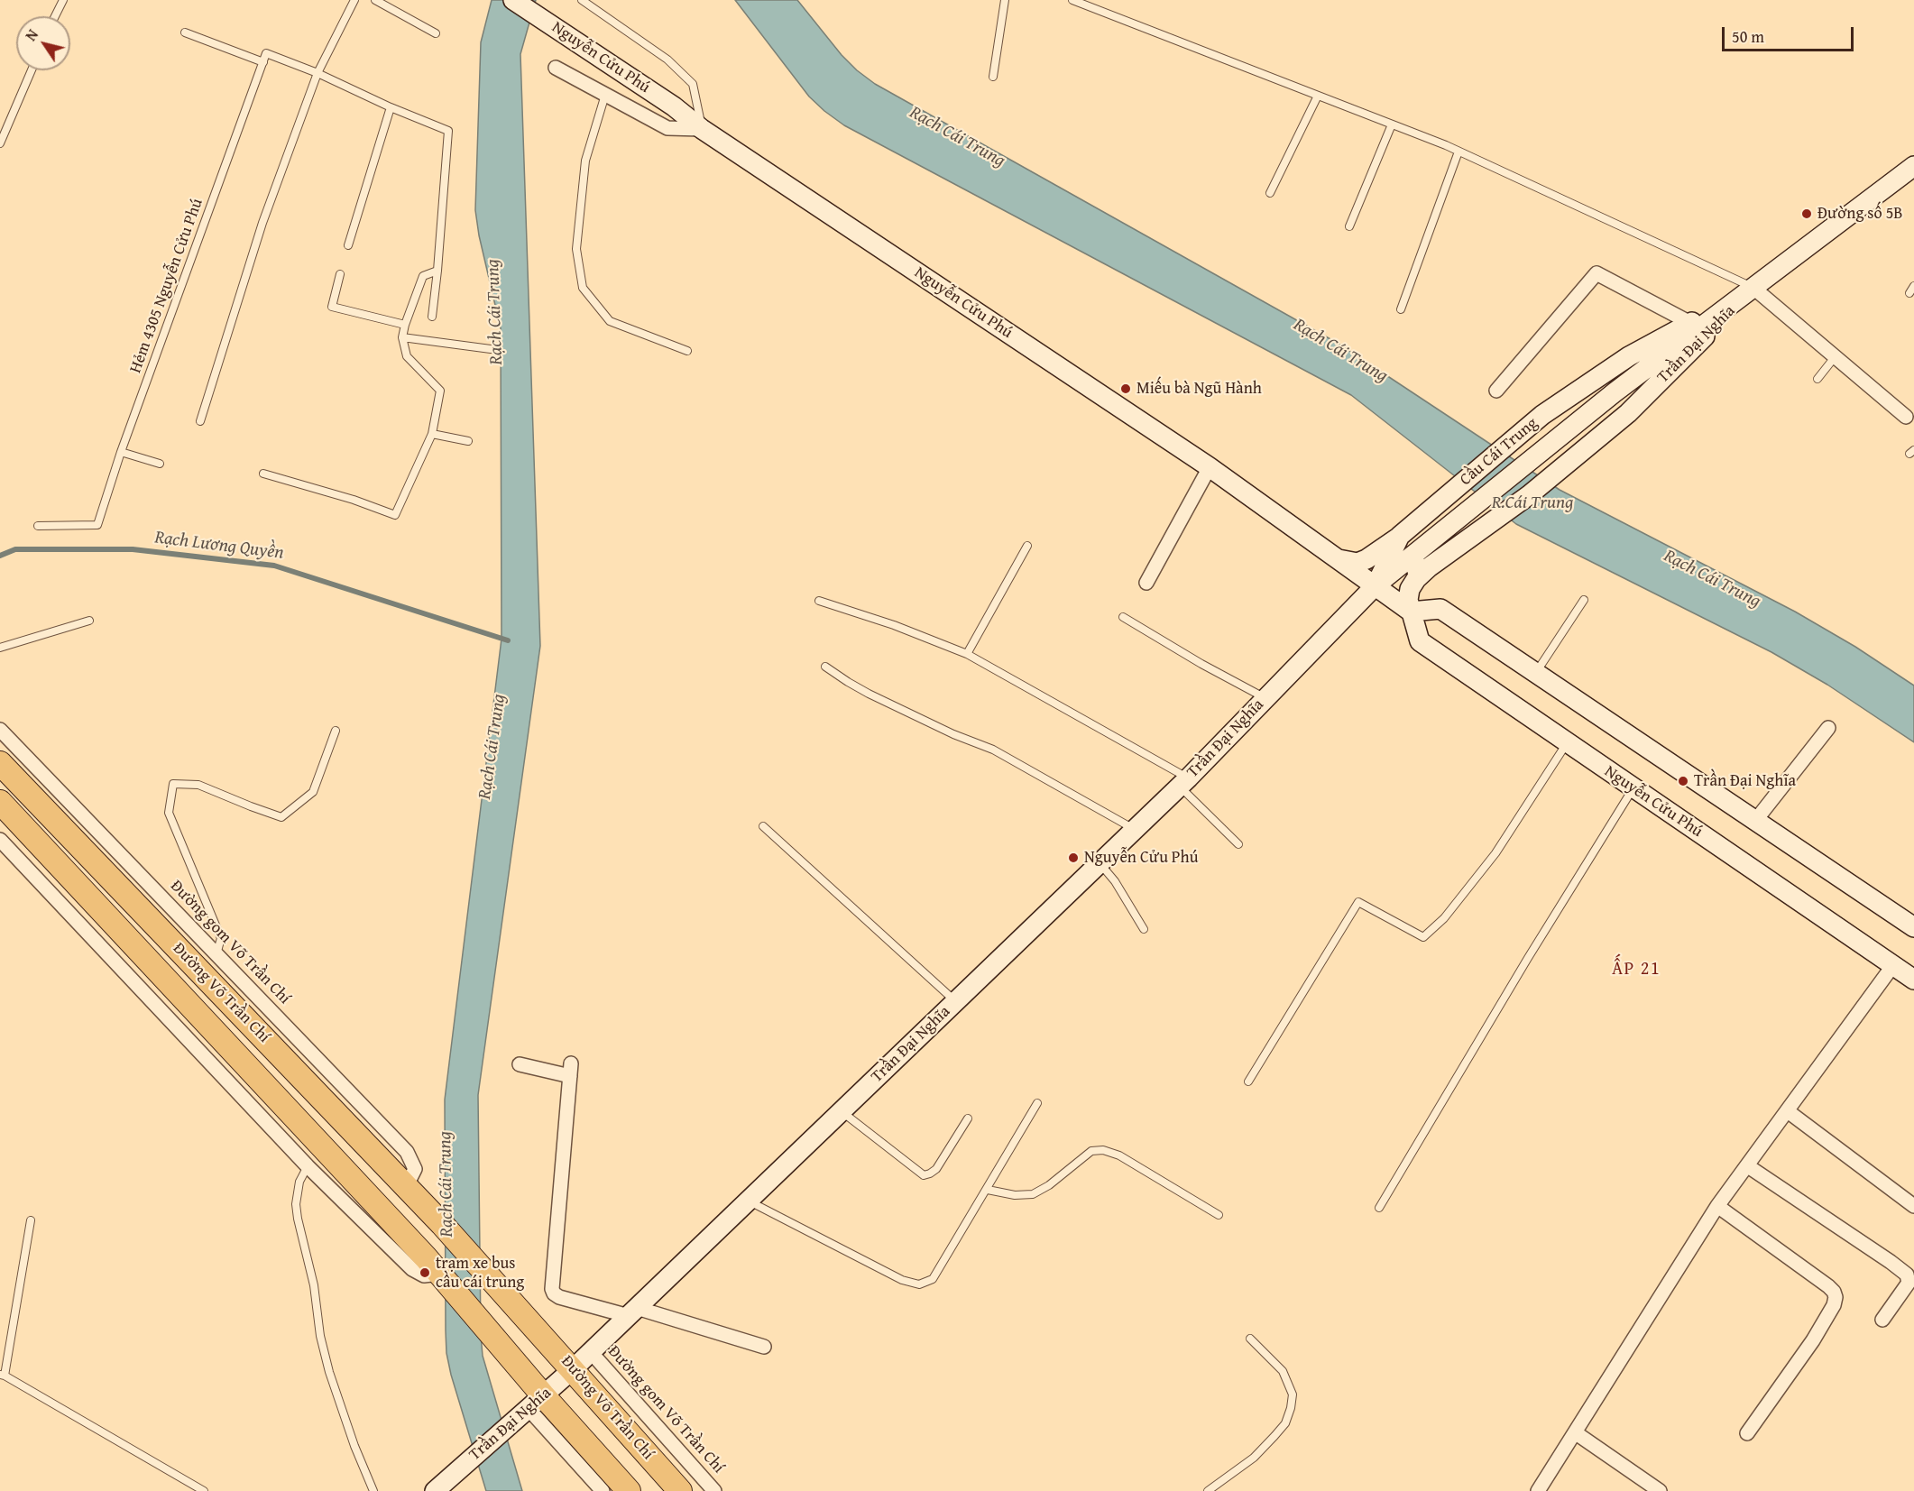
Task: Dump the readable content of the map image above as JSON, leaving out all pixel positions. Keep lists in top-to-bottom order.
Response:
{
  "streets": {
    "highway": ["Đường Võ Trần Chí"],
    "main road": ["Nguyễn Cửu Phú", "Trần Đại Nghĩa", "Cầu Cái Trung"],
    "street": ["Đường gom Võ Trần Chí"],
    "lane": ["Hẻm 4305 Nguyễn Cửu Phú"]
  },
  "crossings": [
    ["Nguyễn Cửu Phú", "Trần Đại Nghĩa"],
    ["Trần Đại Nghĩa", "Cầu Cái Trung"],
    ["Trần Đại Nghĩa", "Đường gom Võ Trần Chí"],
    ["Trần Đại Nghĩa", "Đường Võ Trần Chí"],
    ["Đường gom Võ Trần Chí", "Đường Võ Trần Chí"]
  ],
  "districts": ["ẤP 21"],
  "water": ["Rạch Cái Trung", "R.Cái Trung", "Rạch Lương Quyền"],
  "places": [
    "Đường số 5B",
    "Miếu bà Ngũ Hành",
    "Trần Đại Nghĩa",
    "Nguyễn Cửu Phú",
    "trạm xe bus cầu cái trung"
  ],
  "scale_bar": "50 m",
  "north": "top left"
}
